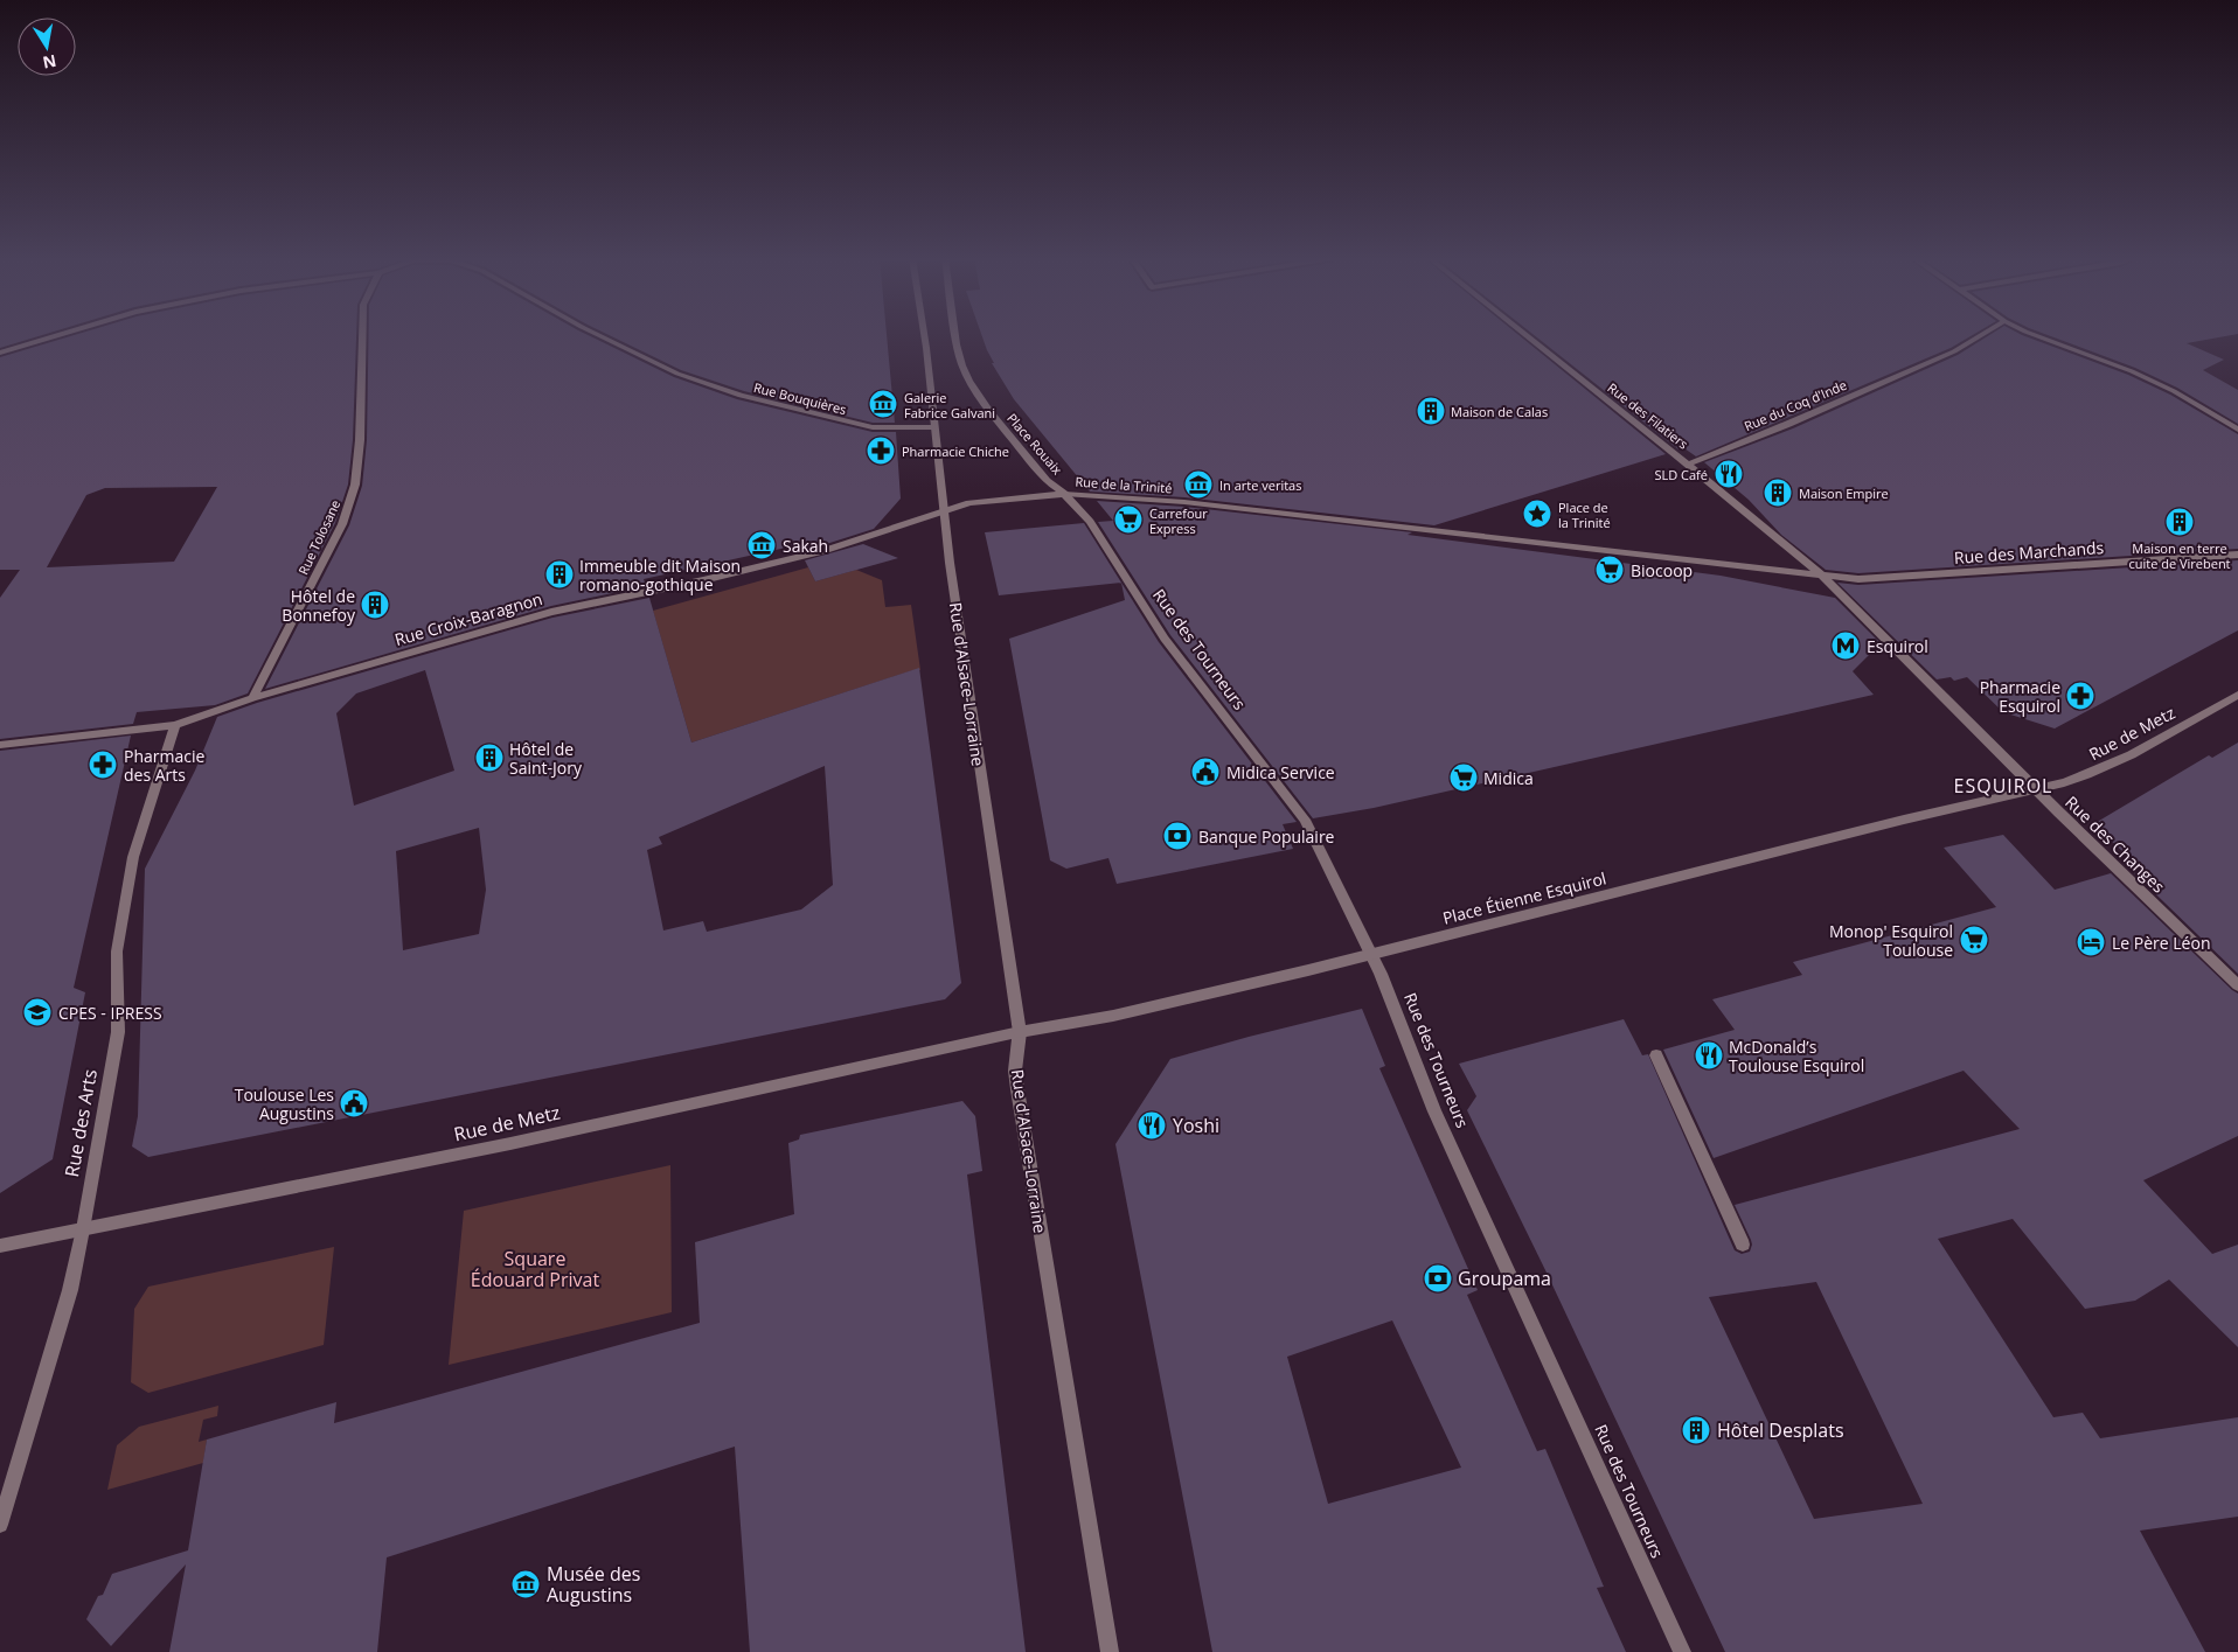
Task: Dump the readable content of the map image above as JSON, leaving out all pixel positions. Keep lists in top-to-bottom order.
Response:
{
  "streets": {
    "street": [
      "Rue Bouquières",
      "Rue du Coq d'Inde",
      "Rue des Filatiers",
      "Place Rouaix",
      "Rue de la Trinité",
      "Rue Tolosane",
      "Rue des Marchands",
      "Rue Croix-Baragnon",
      "Rue des Tourneurs",
      "Rue d'Alsace-Lorraine",
      "Rue de Metz",
      "Rue des Changes",
      "Place Étienne Esquirol",
      "Rue des Arts"
    ]
  },
  "crossings": [
    ["Rue Bouquières", "Rue d'Alsace-Lorraine"],
    ["Rue du Coq d'Inde", "Rue des Filatiers"],
    ["Rue des Filatiers", "Rue de la Trinité"],
    ["Rue des Filatiers", "Rue des Marchands"],
    ["Rue des Filatiers", "Rue des Changes"],
    ["Place Rouaix", "Rue de la Trinité"],
    ["Place Rouaix", "Rue des Tourneurs"],
    ["Rue de la Trinité", "Rue des Marchands"],
    ["Rue de la Trinité", "Rue Croix-Baragnon"],
    ["Rue de la Trinité", "Rue d'Alsace-Lorraine"],
    ["Rue de la Trinité", "Rue des Changes"],
    ["Rue Tolosane", "Rue Croix-Baragnon"],
    ["Rue des Marchands", "Rue des Changes"],
    ["Rue Croix-Baragnon", "Rue d'Alsace-Lorraine"],
    ["Rue Croix-Baragnon", "Rue des Arts"],
    ["Rue des Tourneurs", "Place Étienne Esquirol"],
    ["Rue d'Alsace-Lorraine", "Rue de Metz"],
    ["Rue d'Alsace-Lorraine", "Place Étienne Esquirol"],
    ["Rue de Metz", "Rue des Changes"],
    ["Rue de Metz", "Place Étienne Esquirol"],
    ["Rue de Metz", "Rue des Arts"],
    ["Rue des Changes", "Place Étienne Esquirol"]
  ],
  "districts": ["ESQUIROL"],
  "parks": ["Square Édouard Privat"],
  "places": {
    "museum": [
      "Galerie Fabrice Galvani",
      "In arte veritas",
      "Sakah",
      "Musée des Augustins"
    ],
    "building": [
      "Maison de Calas",
      "Maison Empire",
      "Maison en terre cuite de Virebent",
      "Immeuble dit Maison romano-gothique",
      "Hôtel de Bonnefoy",
      "Hôtel de Saint-Jory",
      "Hôtel Desplats"
    ],
    "pharmacy": ["Pharmacie Chiche", "Pharmacie Esquirol", "Pharmacie des Arts"],
    "restaurant": ["SLD Café", "McDonald’s Toulouse Esquirol", "Yoshi"],
    "place": ["Place de la Trinité"],
    "supermarket": [
      "Carrefour Express",
      "Biocoop",
      "Midica",
      "Monop' Esquirol Toulouse"
    ],
    "metro station": ["Esquirol"],
    "public building": ["Midica Service", "Toulouse Les Augustins"],
    "bank": ["Banque Populaire", "Groupama"],
    "hotel": ["Le Père Léon"],
    "school or university": ["CPES - IPRESS"]
  },
  "north": "bottom"
}
